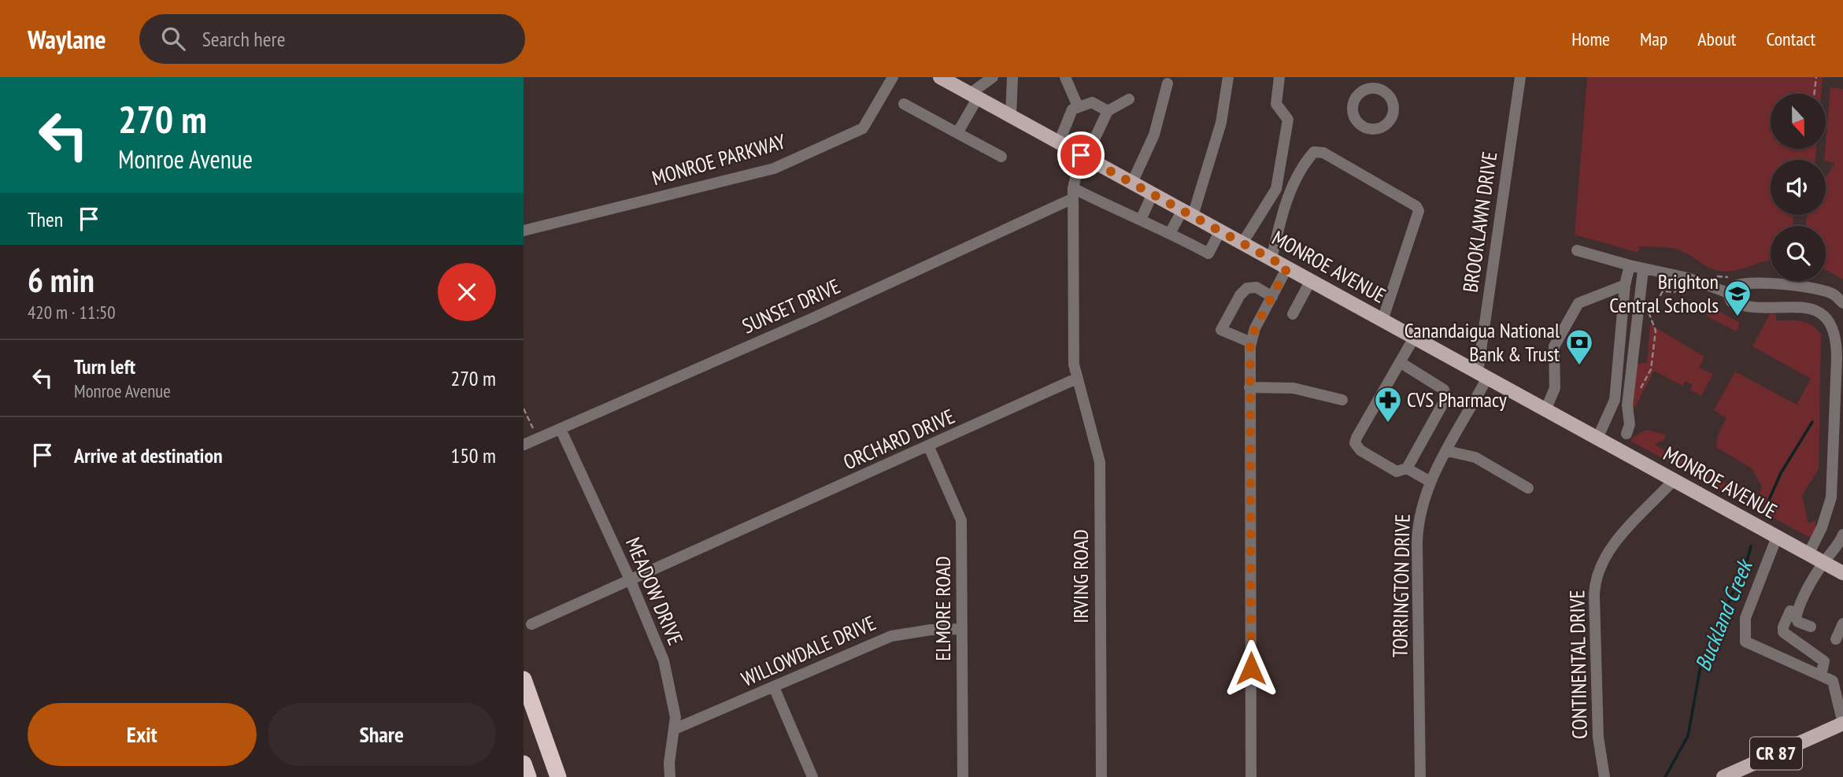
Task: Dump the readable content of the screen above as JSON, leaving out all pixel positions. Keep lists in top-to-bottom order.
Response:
{
  "streets": {
    "main road": ["MONROE AVENUE", "CR 87"],
    "street": [
      "MONROE PARKWAY",
      "BROOKLAWN DRIVE",
      "SUNSET DRIVE",
      "ORCHARD DRIVE",
      "IRVING ROAD",
      "TORRINGTON DRIVE",
      "MEADOW DRIVE",
      "ELMORE ROAD",
      "WILLOWDALE DRIVE",
      "CONTINENTAL DRIVE"
    ]
  },
  "crossings": [
    ["BROOKLAWN DRIVE", "MONROE AVENUE"],
    ["BROOKLAWN DRIVE", "TORRINGTON DRIVE"],
    ["MONROE AVENUE", "TORRINGTON DRIVE"],
    ["MONROE AVENUE", "CONTINENTAL DRIVE"],
    ["SUNSET DRIVE", "MEADOW DRIVE"],
    ["ORCHARD DRIVE", "IRVING ROAD"],
    ["ORCHARD DRIVE", "MEADOW DRIVE"],
    ["ORCHARD DRIVE", "ELMORE ROAD"],
    ["MEADOW DRIVE", "WILLOWDALE DRIVE"],
    ["ELMORE ROAD", "WILLOWDALE DRIVE"]
  ],
  "water": ["Buckland Creek"],
  "places": {
    "school or university": ["Brighton Central Schools"],
    "bank": ["Canandaigua National Bank & Trust"],
    "pharmacy": ["CVS Pharmacy"]
  },
  "north": "bottom",
  "page": {
    "header": "Waylane",
    "search": "Search here",
    "nav": [
      "Home",
      "Map",
      "About",
      "Contact"
    ],
    "turn": ["270 m", "Monroe Avenue"],
    "then": "Then",
    "heading": ["6 min", "420 m · 11:50"],
    "list": [
      {
        "name": "Turn left",
        "note": "Monroe Avenue",
        "value": "270 m"
      },
      {
        "name": "Arrive at destination",
        "value": "150 m"
      }
    ],
    "buttons": ["Exit", "Share"]
  }
}
